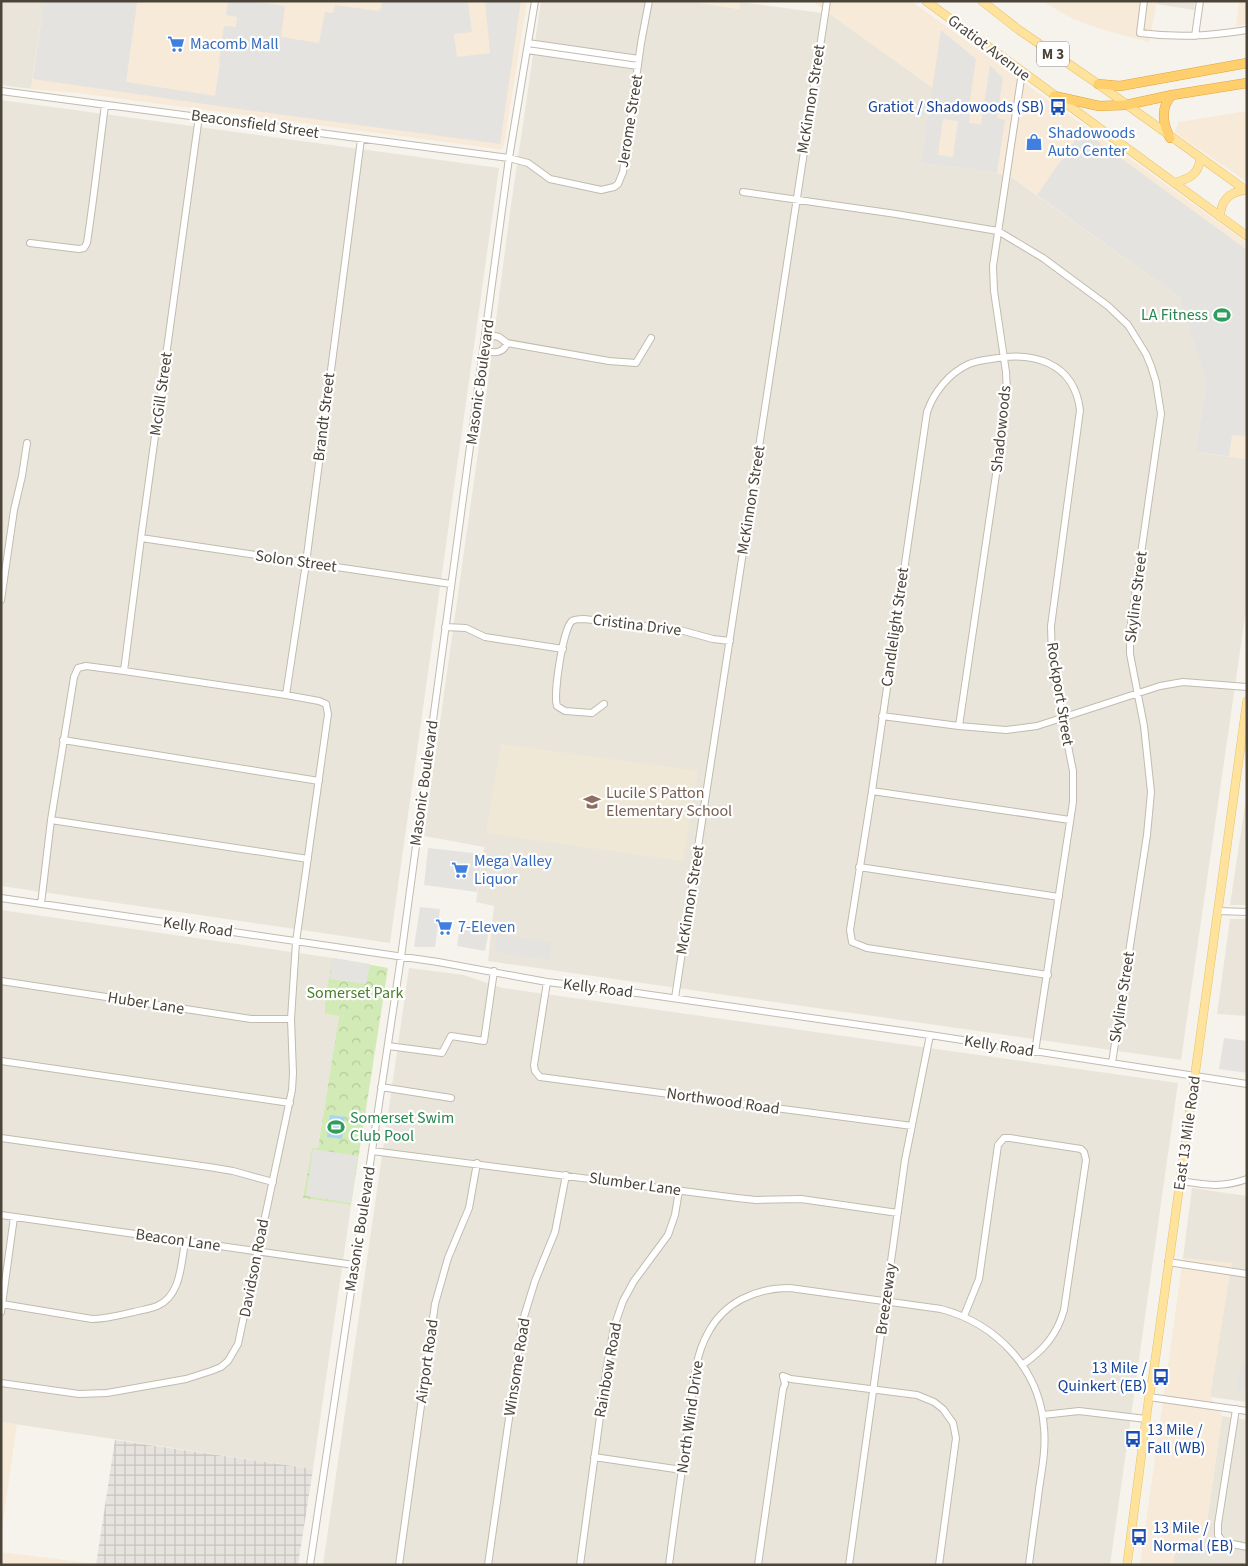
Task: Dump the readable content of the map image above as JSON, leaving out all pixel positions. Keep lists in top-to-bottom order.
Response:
{
  "streets": {
    "main road": ["Gratiot Avenue", "M 3", "East 13 Mile Road"],
    "street": [
      "McKinnon Street",
      "Jerome Street",
      "Beaconsfield Street",
      "Masonic Boulevard",
      "McGill Street",
      "Brandt Street",
      "Shadowoods",
      "Solon Street",
      "Skyline Street",
      "Cristina Drive",
      "Candlelight Street",
      "Rockport Street",
      "Kelly Road",
      "Huber Lane",
      "Northwood Road",
      "Slumber Lane",
      "Beacon Lane",
      "Davidson Road",
      "Breezeway",
      "Airport Road",
      "Winsome Road",
      "Rainbow Road",
      "North Wind Drive"
    ]
  },
  "crossings": [
    ["Gratiot Avenue", "Shadowoods"],
    ["McKinnon Street", "Cristina Drive"],
    ["McKinnon Street", "Kelly Road"],
    ["Jerome Street", "Beaconsfield Street"],
    ["Jerome Street", "Masonic Boulevard"],
    ["Beaconsfield Street", "Masonic Boulevard"],
    ["Beaconsfield Street", "McGill Street"],
    ["Beaconsfield Street", "Brandt Street"],
    ["Masonic Boulevard", "Solon Street"],
    ["Masonic Boulevard", "Kelly Road"],
    ["Masonic Boulevard", "Slumber Lane"],
    ["Masonic Boulevard", "Beacon Lane"],
    ["McGill Street", "Solon Street"],
    ["Brandt Street", "Solon Street"],
    ["Brandt Street", "Davidson Road"],
    ["Shadowoods", "Skyline Street"],
    ["Shadowoods", "Candlelight Street"],
    ["Shadowoods", "Rockport Street"],
    ["Skyline Street", "Kelly Road"],
    ["Candlelight Street", "Rockport Street"],
    ["Rockport Street", "Kelly Road"],
    ["Kelly Road", "Northwood Road"],
    ["Kelly Road", "East 13 Mile Road"],
    ["Kelly Road", "Davidson Road"],
    ["Kelly Road", "Breezeway"],
    ["Huber Lane", "Davidson Road"],
    ["Northwood Road", "Breezeway"],
    ["Slumber Lane", "Breezeway"],
    ["Slumber Lane", "Airport Road"],
    ["Slumber Lane", "Winsome Road"],
    ["Slumber Lane", "Rainbow Road"],
    ["Beacon Lane", "Davidson Road"],
    ["Breezeway", "North Wind Drive"]
  ],
  "parks": ["Somerset Park"],
  "places": {
    "supermarket": ["Macomb Mall", "Mega Valley Liquor", "7-Eleven"],
    "bus stop": [
      "Gratiot / Shadowoods (SB)",
      "13 Mile / Quinkert (EB)",
      "13 Mile / Fall (WB)",
      "13 Mile / Normal (EB)"
    ],
    "shop": ["Shadowoods Auto Center"],
    "sports": ["LA Fitness", "Somerset Swim Club Pool"],
    "school or university": ["Lucile S Patton Elementary School"]
  }
}
